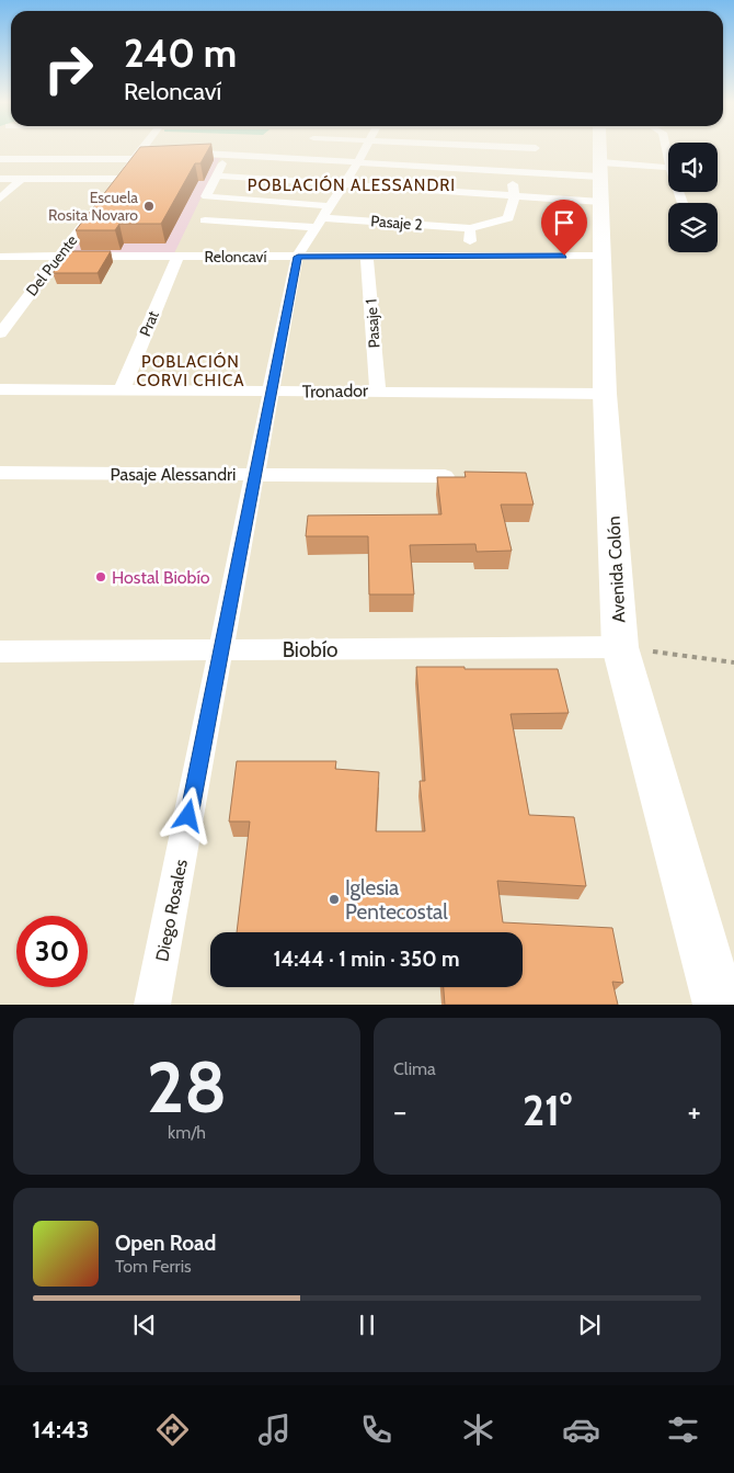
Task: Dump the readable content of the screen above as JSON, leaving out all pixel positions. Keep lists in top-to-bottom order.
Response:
{
  "streets": {
    "main road": ["Avenida Colón"],
    "street": [
      "Pasaje 2",
      "Reloncaví",
      "Del Puente",
      "Prat",
      "Pasaje 1",
      "Tronador",
      "Pasaje Alessandri",
      "Biobío",
      "Diego Rosales"
    ]
  },
  "crossings": [
    ["Pasaje 2", "Diego Rosales"],
    ["Reloncaví", "Del Puente"],
    ["Reloncaví", "Prat"],
    ["Reloncaví", "Pasaje 1"],
    ["Reloncaví", "Avenida Colón"],
    ["Reloncaví", "Diego Rosales"],
    ["Prat", "Tronador"],
    ["Pasaje 1", "Tronador"],
    ["Tronador", "Avenida Colón"],
    ["Tronador", "Diego Rosales"],
    ["Pasaje Alessandri", "Diego Rosales"],
    ["Avenida Colón", "Biobío"],
    ["Biobío", "Diego Rosales"]
  ],
  "districts": ["POBLACIÓN ALESSANDRI", "POBLACIÓN CORVI CHICA"],
  "places": ["Escuela Rosita Novaro", "Hostal Biobío", "Iglesia Pentecostal"],
  "page": {
    "turn": ["240 m", "Reloncaví"],
    "limit": "30",
    "trip": "14:44 · 1 min · 350 m",
    "tile": [
      ["28", "km/h"],
      "Clima"
    ],
    "heat": ["−", "21°", "+"],
    "song": ["Open Road", "Tom Ferris"],
    "tabs": "14:43"
  }
}
